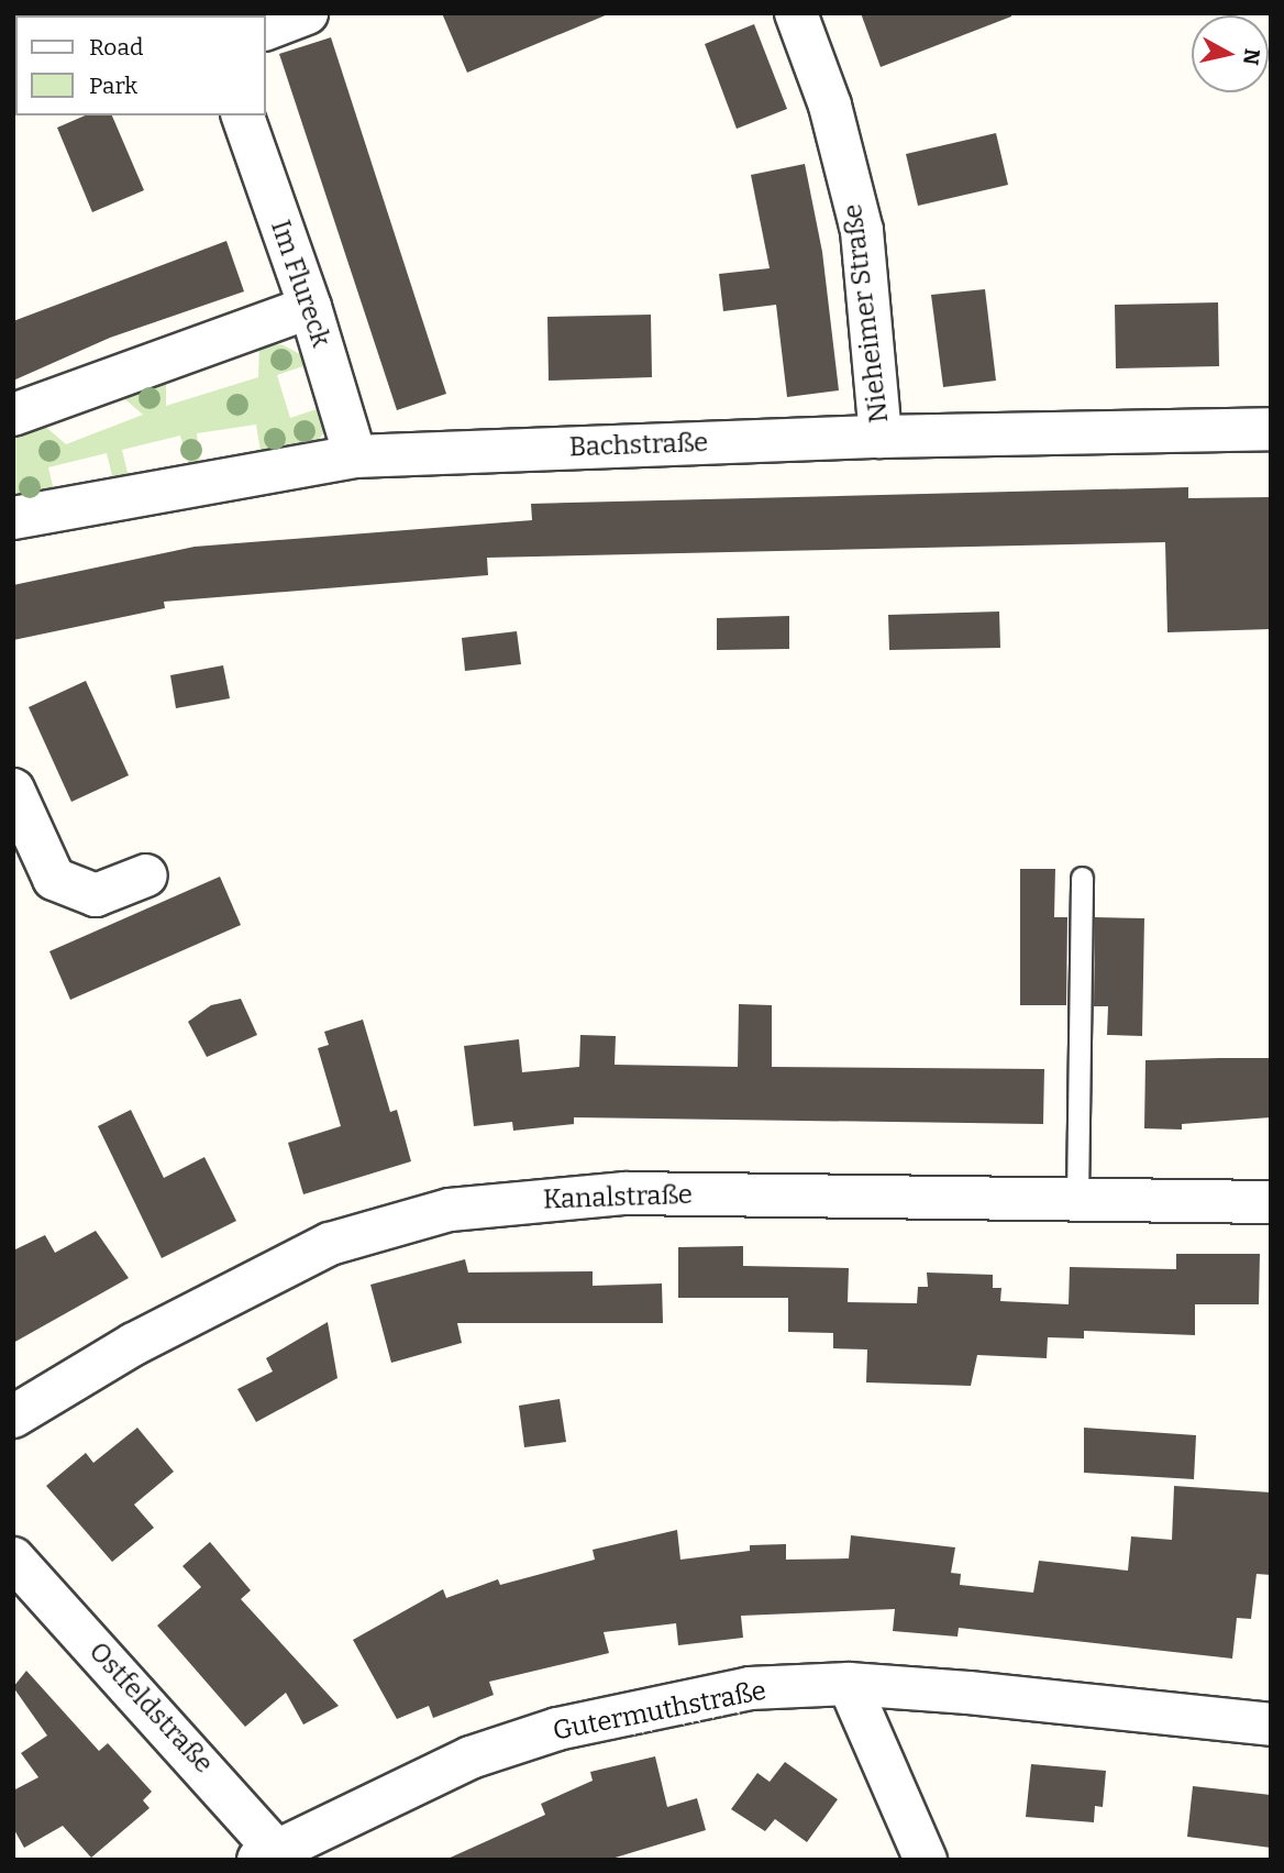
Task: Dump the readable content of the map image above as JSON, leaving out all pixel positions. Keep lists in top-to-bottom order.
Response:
{
  "streets": {
    "street": [
      "Im Flureck",
      "Nieheimer Straße",
      "Bachstraße",
      "Kanalstraße",
      "Ostfeldstraße",
      "Gutermuthstraße"
    ]
  },
  "crossings": [
    ["Im Flureck", "Bachstraße"],
    ["Nieheimer Straße", "Bachstraße"],
    ["Ostfeldstraße", "Gutermuthstraße"]
  ],
  "legend": ["Road", "Park"],
  "north": "right"
}
